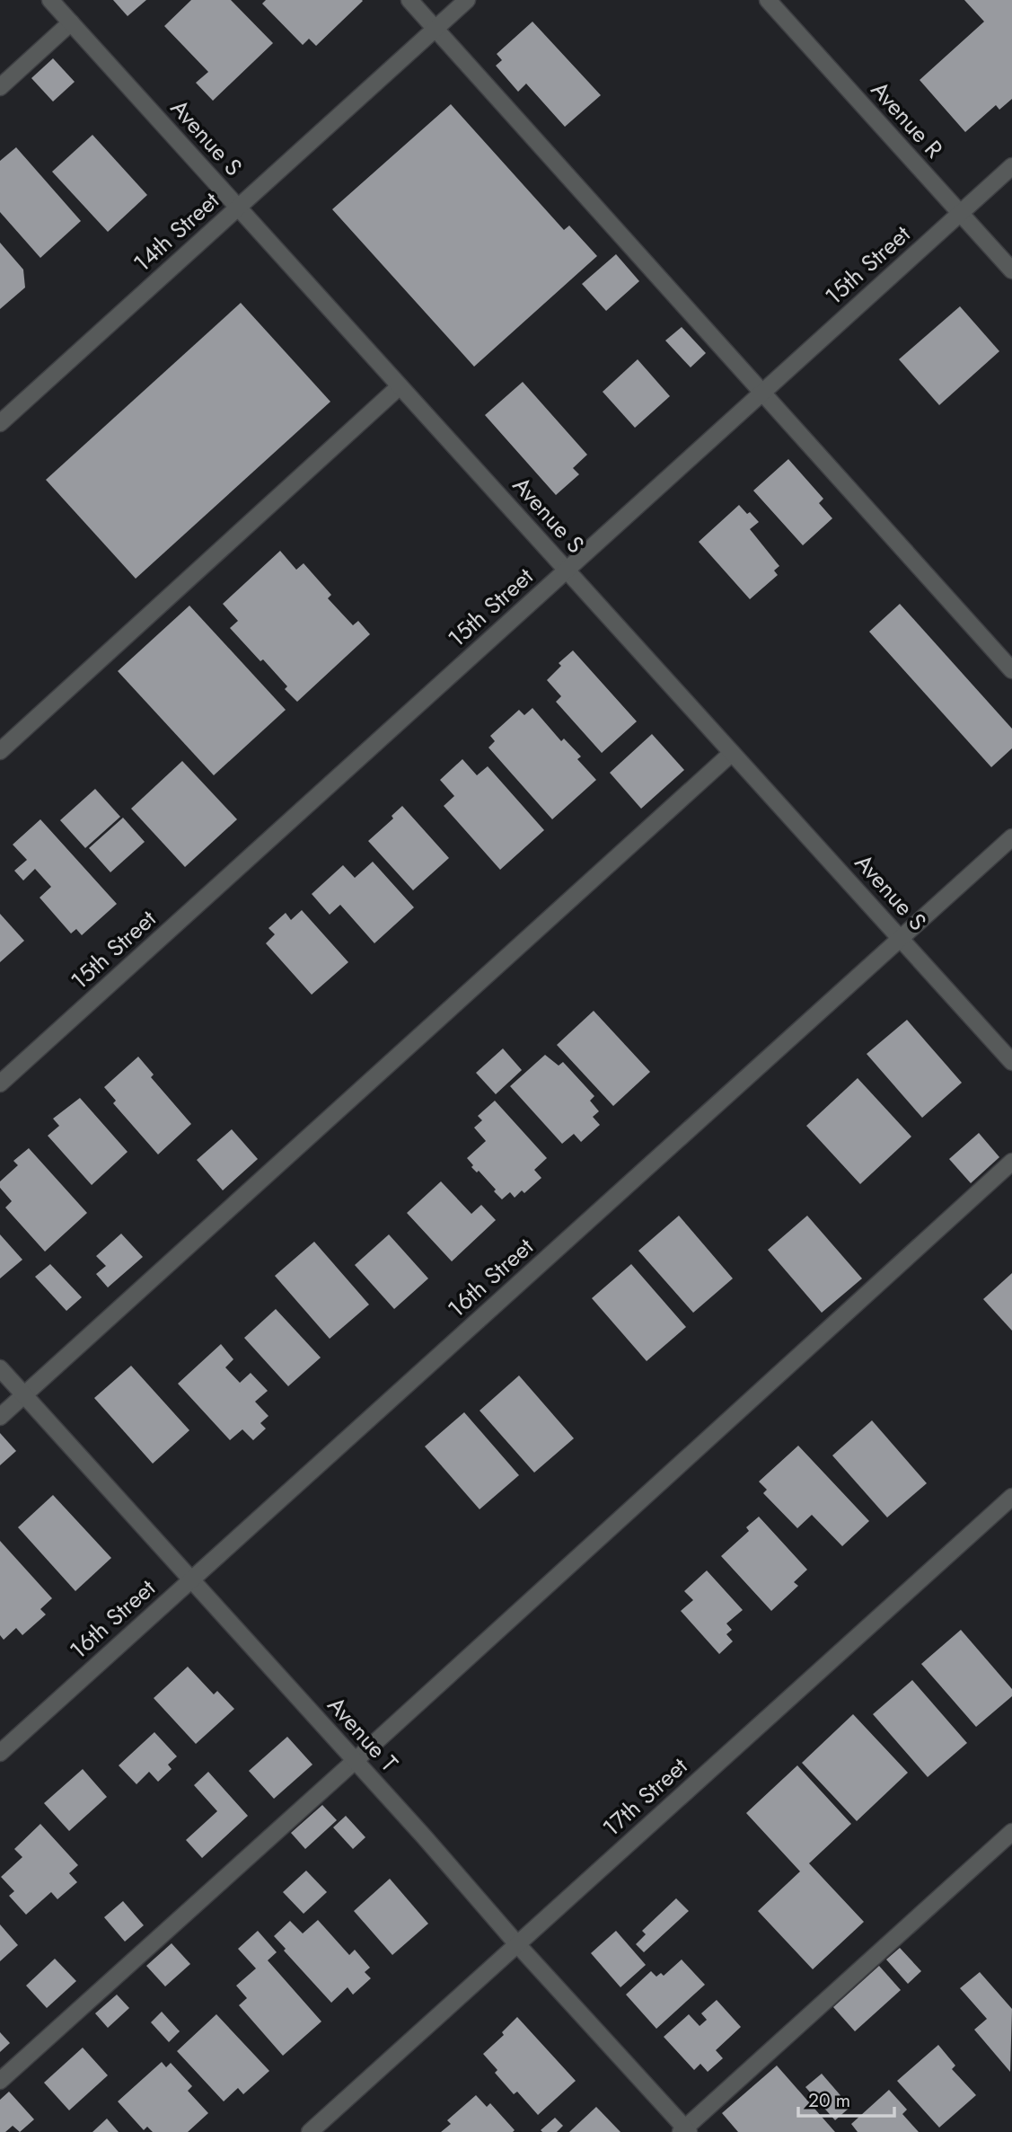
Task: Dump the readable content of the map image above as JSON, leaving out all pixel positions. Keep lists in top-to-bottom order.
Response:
{
  "streets": {
    "street": [
      "Avenue R",
      "Avenue S",
      "14th Street",
      "15th Street",
      "16th Street",
      "Avenue T",
      "17th Street"
    ]
  },
  "crossings": [
    ["Avenue R", "15th Street"],
    ["Avenue S", "14th Street"],
    ["Avenue S", "15th Street"],
    ["Avenue S", "16th Street"],
    ["16th Street", "Avenue T"],
    ["Avenue T", "17th Street"]
  ],
  "scale_bar": "20 m"
}
